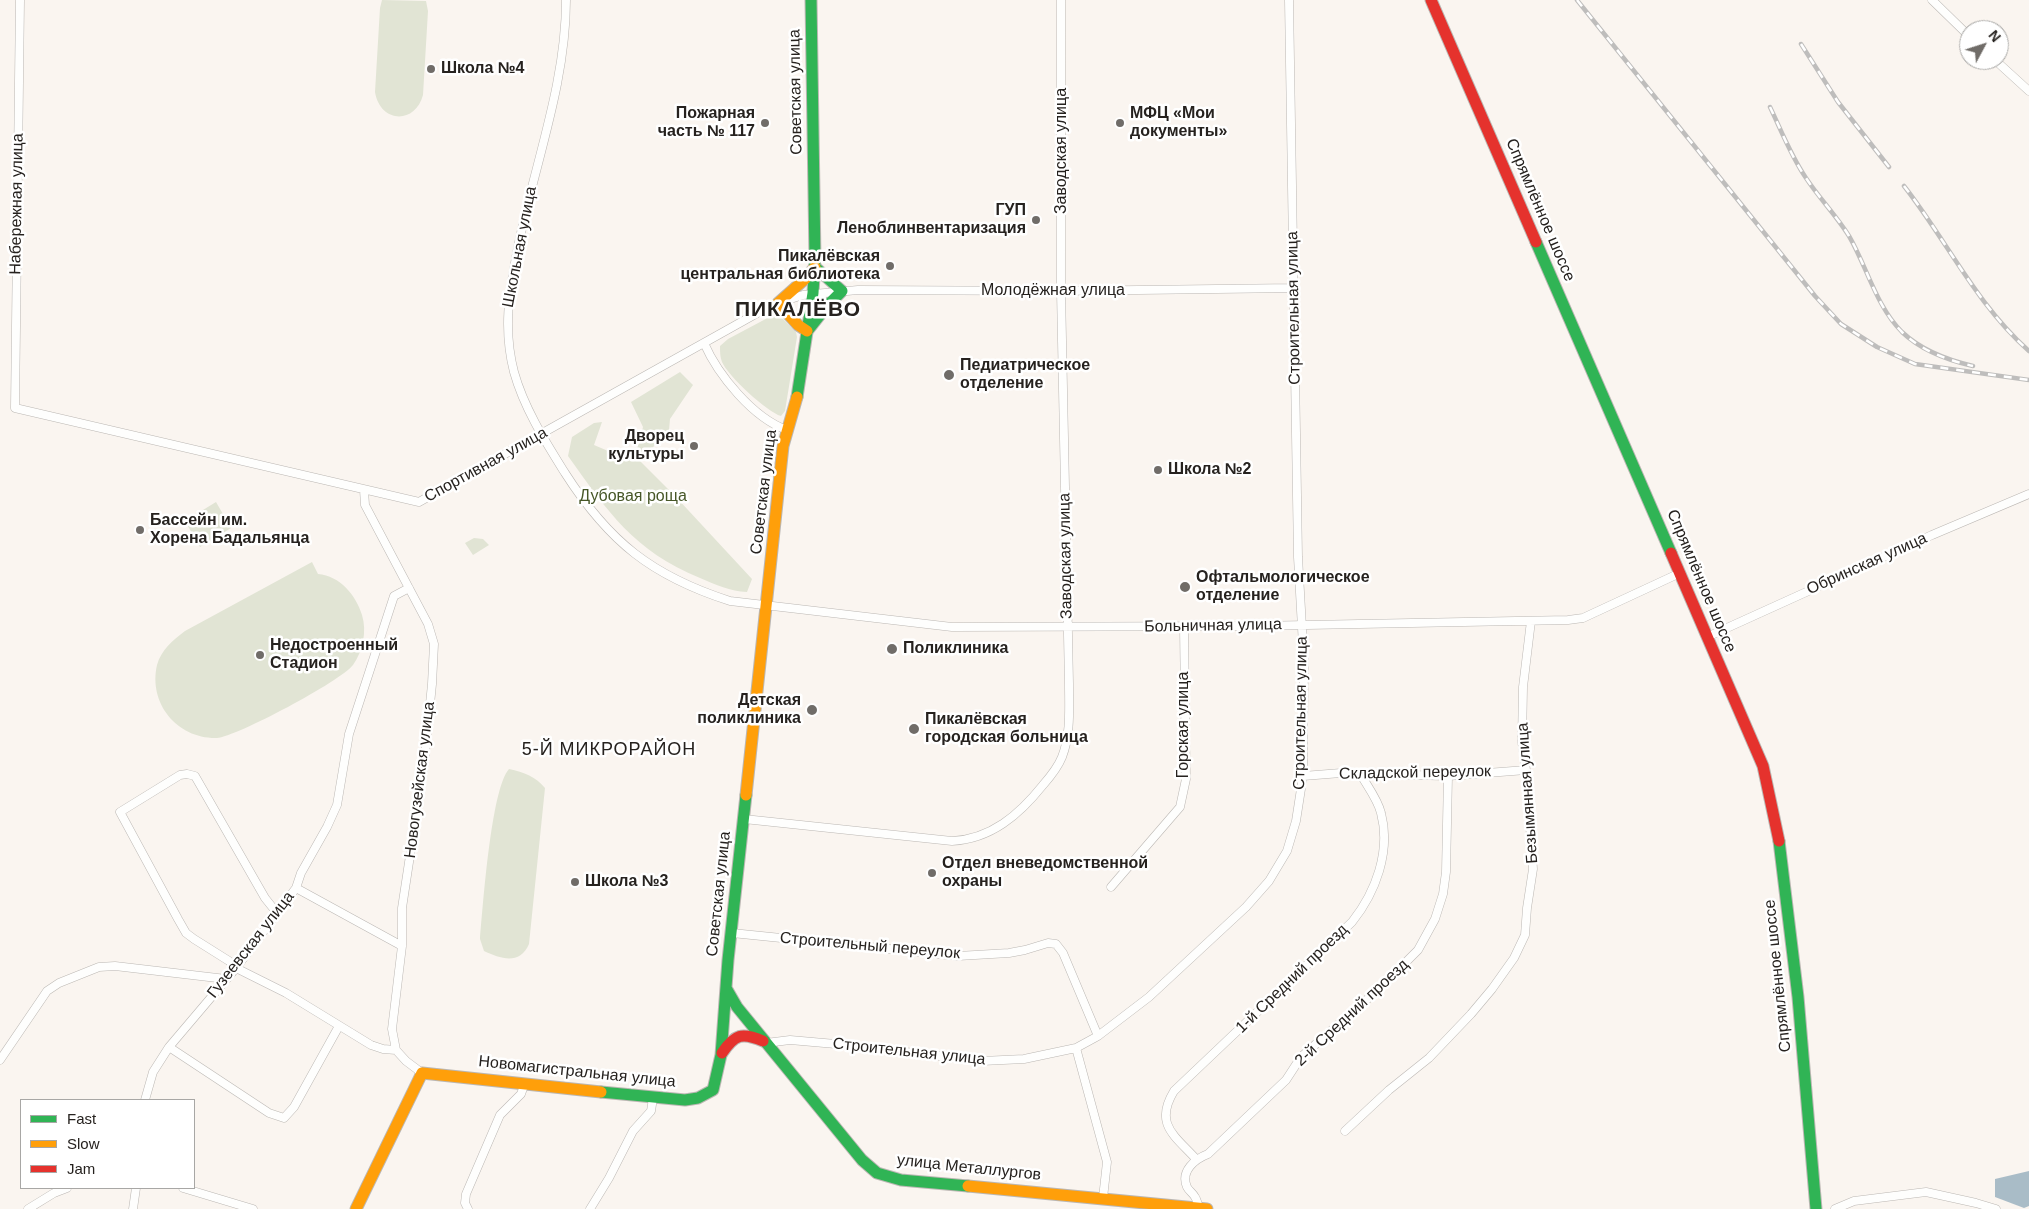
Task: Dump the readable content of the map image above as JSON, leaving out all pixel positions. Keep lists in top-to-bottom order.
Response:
{
  "streets": {
    "street": [
      "Советская улица",
      "Заводская улица",
      "Набережная улица",
      "Спрямлённое шоссе",
      "Школьная улица",
      "Молодёжная улица",
      "Строительная улица",
      "Спортивная улица",
      "Обринская улица",
      "Больничная улица",
      "Горская улица",
      "Складской переулок",
      "Новогузейская улица",
      "Безымянная улица",
      "Гузеевская улица",
      "Строительный переулок",
      "1-й Средний проезд",
      "2-й Средний проезд",
      "Новомагистральная улица",
      "улица Металлургов"
    ]
  },
  "crossings": [
    ["Советская улица", "Заводская улица"],
    ["Советская улица", "Школьная улица"],
    ["Советская улица", "Молодёжная улица"],
    ["Советская улица", "Спортивная улица"],
    ["Советская улица", "Больничная улица"],
    ["Советская улица", "Строительный переулок"],
    ["Советская улица", "Новомагистральная улица"],
    ["Советская улица", "улица Металлургов"],
    ["Заводская улица", "Молодёжная улица"],
    ["Заводская улица", "Больничная улица"],
    ["Набережная улица", "Спортивная улица"],
    ["Спрямлённое шоссе", "Обринская улица"],
    ["Спрямлённое шоссе", "Больничная улица"],
    ["Школьная улица", "Спортивная улица"],
    ["Школьная улица", "Больничная улица"],
    ["Молодёжная улица", "Строительная улица"],
    ["Молодёжная улица", "Спортивная улица"],
    ["Строительная улица", "Больничная улица"],
    ["Строительная улица", "Складской переулок"],
    ["Строительная улица", "Строительный переулок"],
    ["Строительная улица", "улица Металлургов"],
    ["Спортивная улица", "Новогузейская улица"],
    ["Больничная улица", "Горская улица"],
    ["Больничная улица", "Безымянная улица"],
    ["Складской переулок", "Безымянная улица"],
    ["Складской переулок", "1-й Средний проезд"],
    ["Складской переулок", "2-й Средний проезд"],
    ["Новогузейская улица", "Гузеевская улица"],
    ["1-й Средний проезд", "2-й Средний проезд"],
    ["Новомагистральная улица", "улица Металлургов"]
  ],
  "districts": ["ПИКАЛЁВО", "5-Й МИКРОРАЙОН"],
  "parks": ["Дубовая роща"],
  "places": [
    "Школа №4",
    "Пожарная часть № 117",
    "МФЦ «Мои документы»",
    "ГУП Леноблинвентаризация",
    "Пикалёвская центральная библиотека",
    "Педиатрическое отделение",
    "Дворец культуры",
    "Школа №2",
    "Бассейн им. Хорена Бадальянца",
    "Офтальмологическое отделение",
    "Поликлиника",
    "Недостроенный Стадион",
    "Детская поликлиника",
    "Пикалёвская городская больница",
    "Отдел вневедомственной охраны",
    "Школа №3"
  ],
  "legend": ["Fast", "Slow", "Jam"],
  "north": "top right"
}
